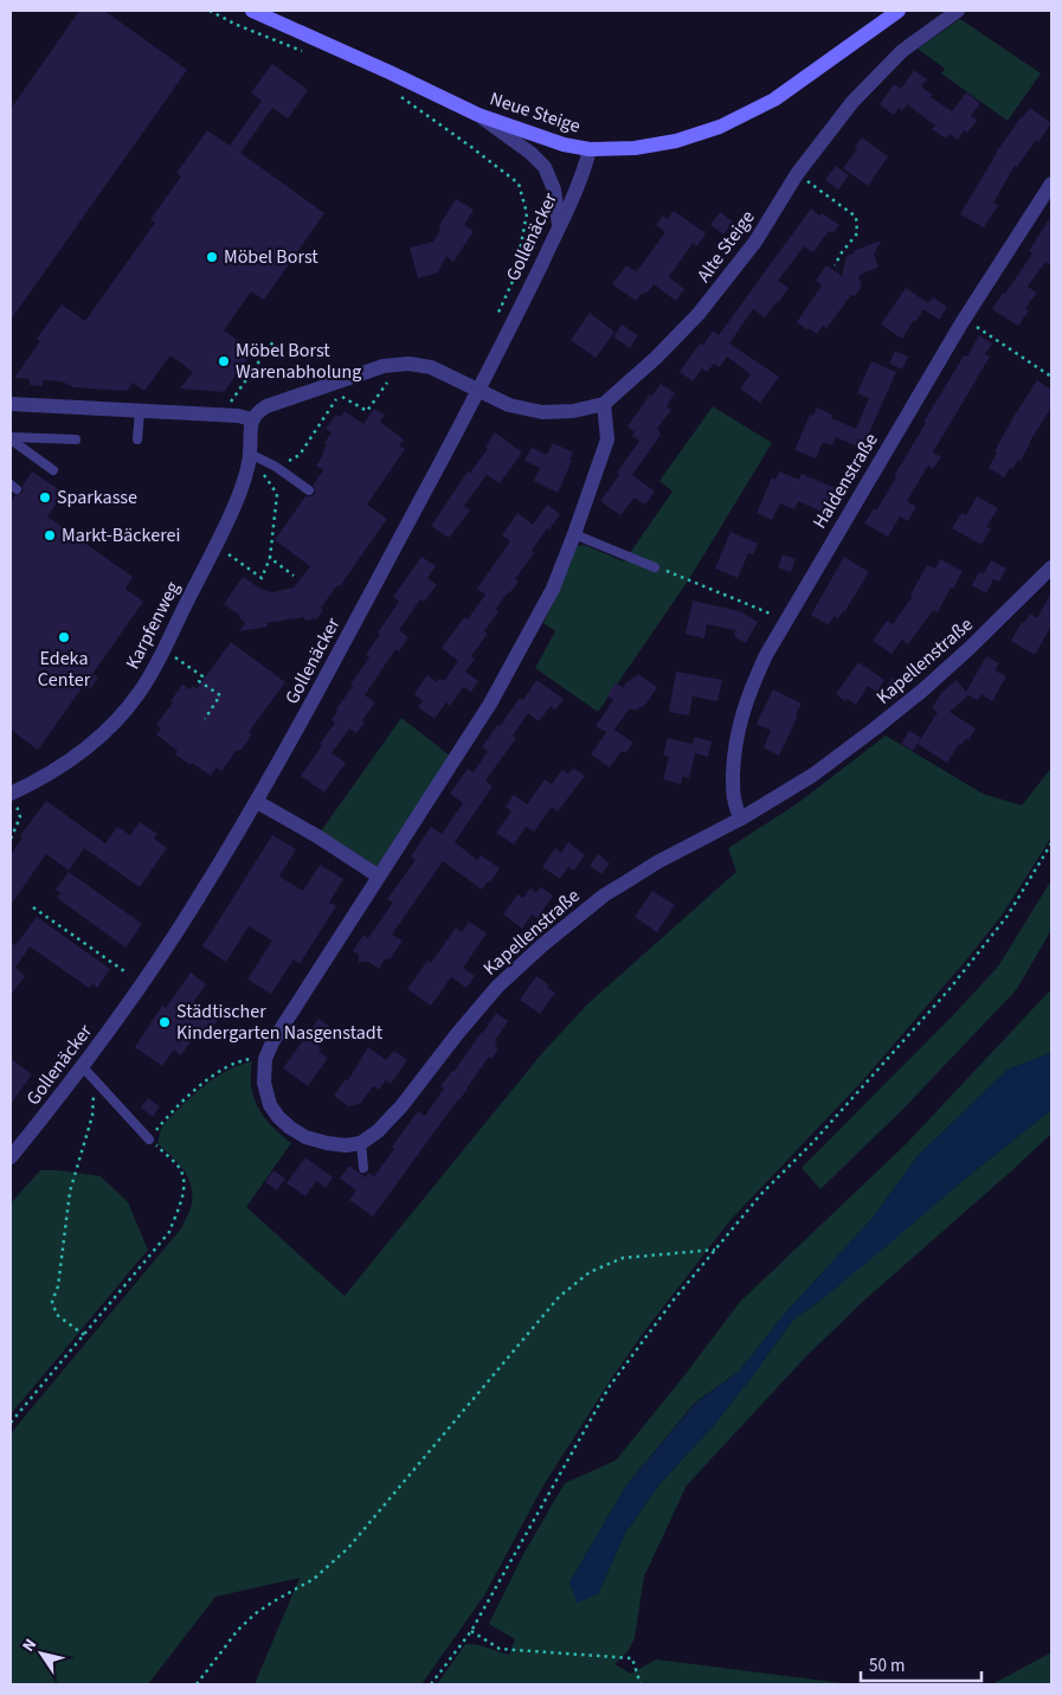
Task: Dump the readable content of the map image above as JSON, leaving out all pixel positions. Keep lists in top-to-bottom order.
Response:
{
  "streets": {
    "main road": ["Neue Steige"],
    "street": [
      "Gollenäcker",
      "Alte Steige",
      "Haldenstraße",
      "Karpfenweg",
      "Kapellenstraße"
    ]
  },
  "crossings": [
    ["Neue Steige", "Gollenäcker"],
    ["Gollenäcker", "Alte Steige"],
    ["Haldenstraße", "Kapellenstraße"]
  ],
  "places": [
    "Möbel Borst",
    "Möbel Borst Warenabholung",
    "Sparkasse",
    "Markt-Bäckerei",
    "Edeka Center",
    "Städtischer Kindergarten Nasgenstadt"
  ],
  "scale_bar": "50 m",
  "north": "top left"
}
